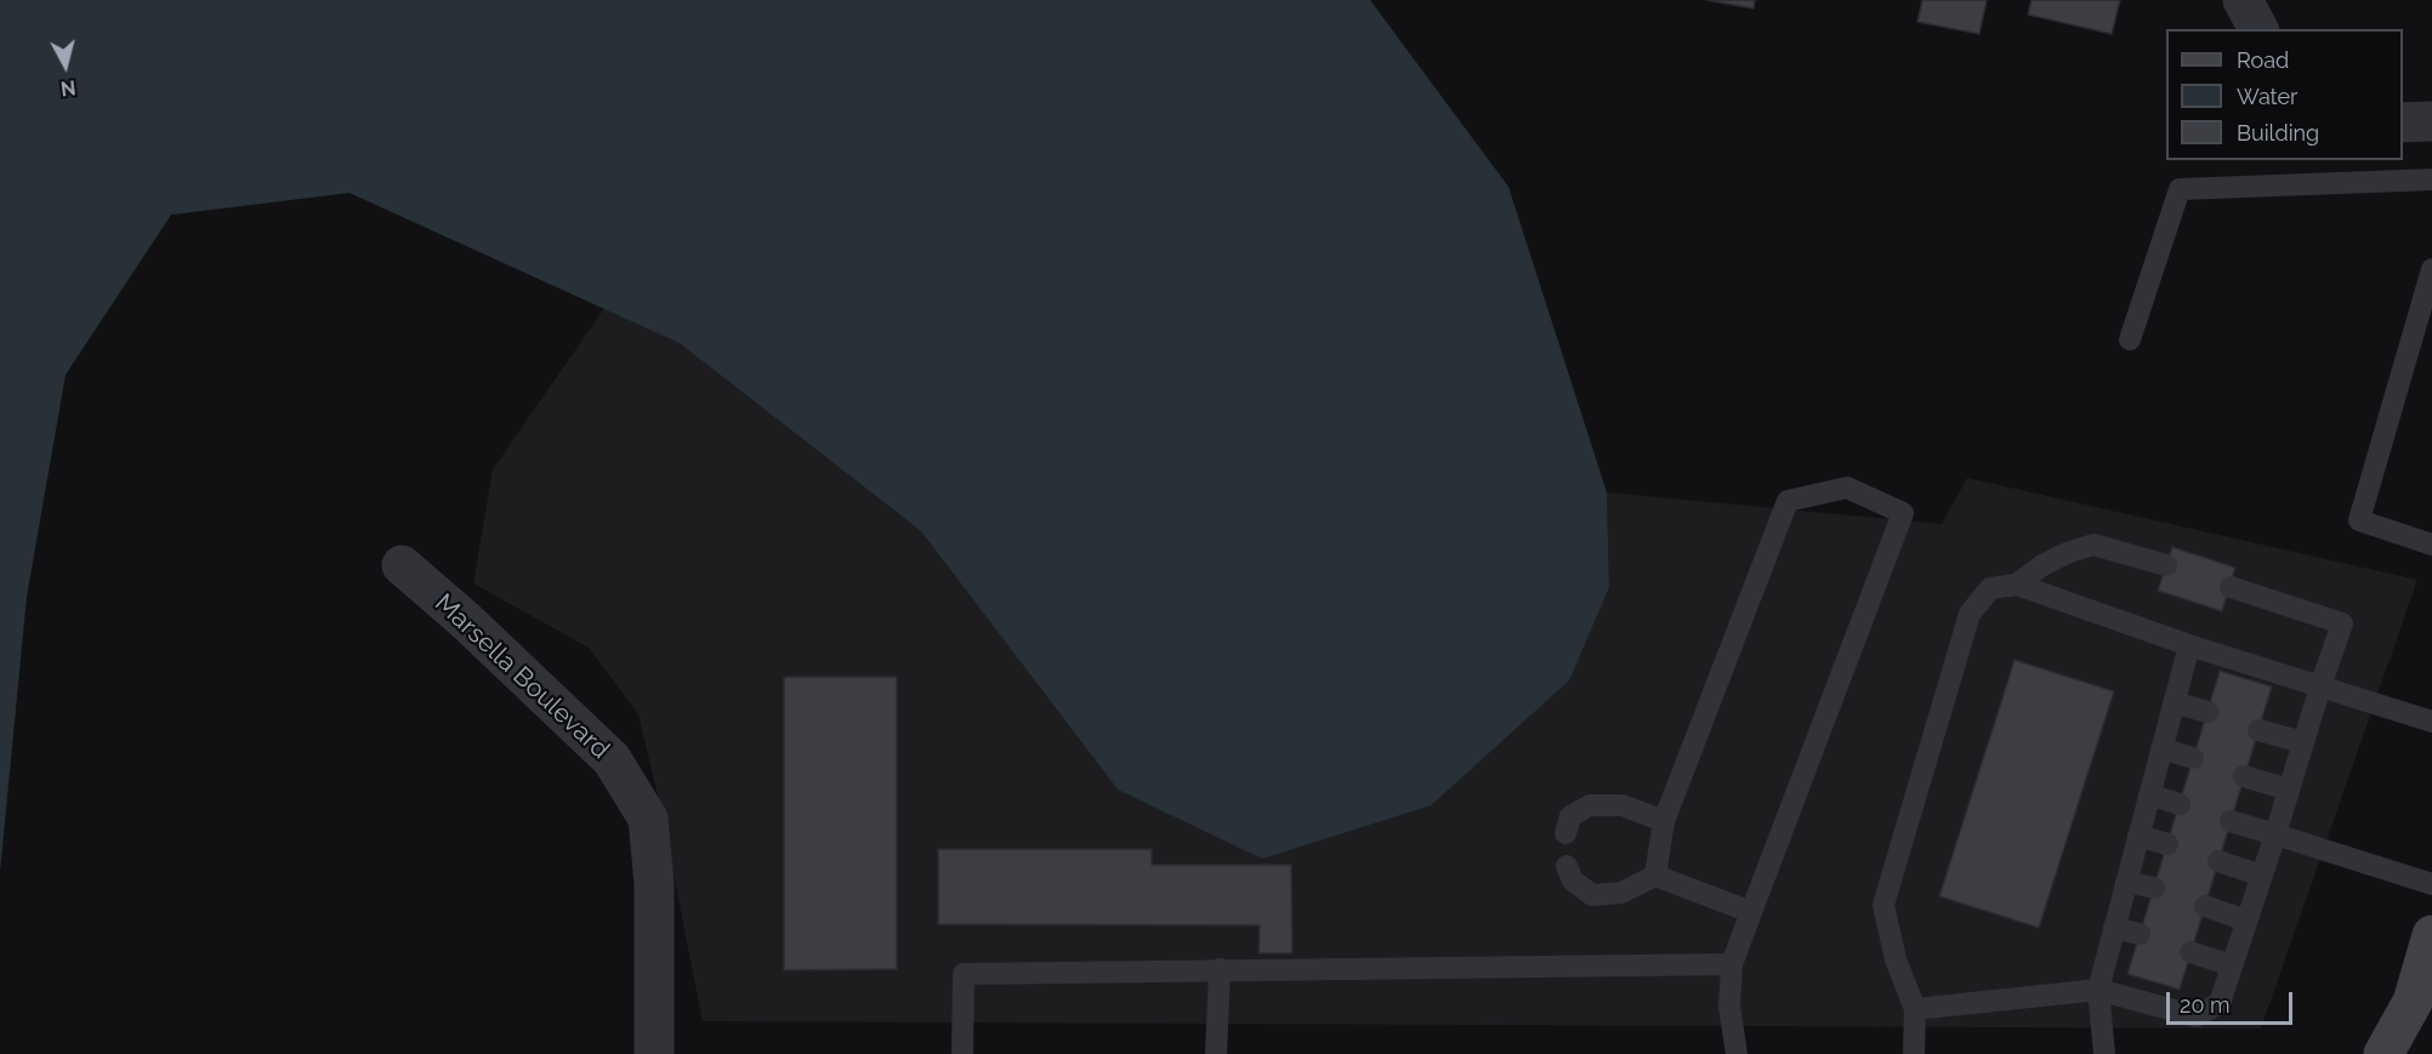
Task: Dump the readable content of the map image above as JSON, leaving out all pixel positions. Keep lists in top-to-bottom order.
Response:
{
  "streets": {
    "street": ["Marsella Boulevard"]
  },
  "legend": ["Road", "Water", "Building"],
  "scale_bar": "20 m",
  "north": "bottom"
}
